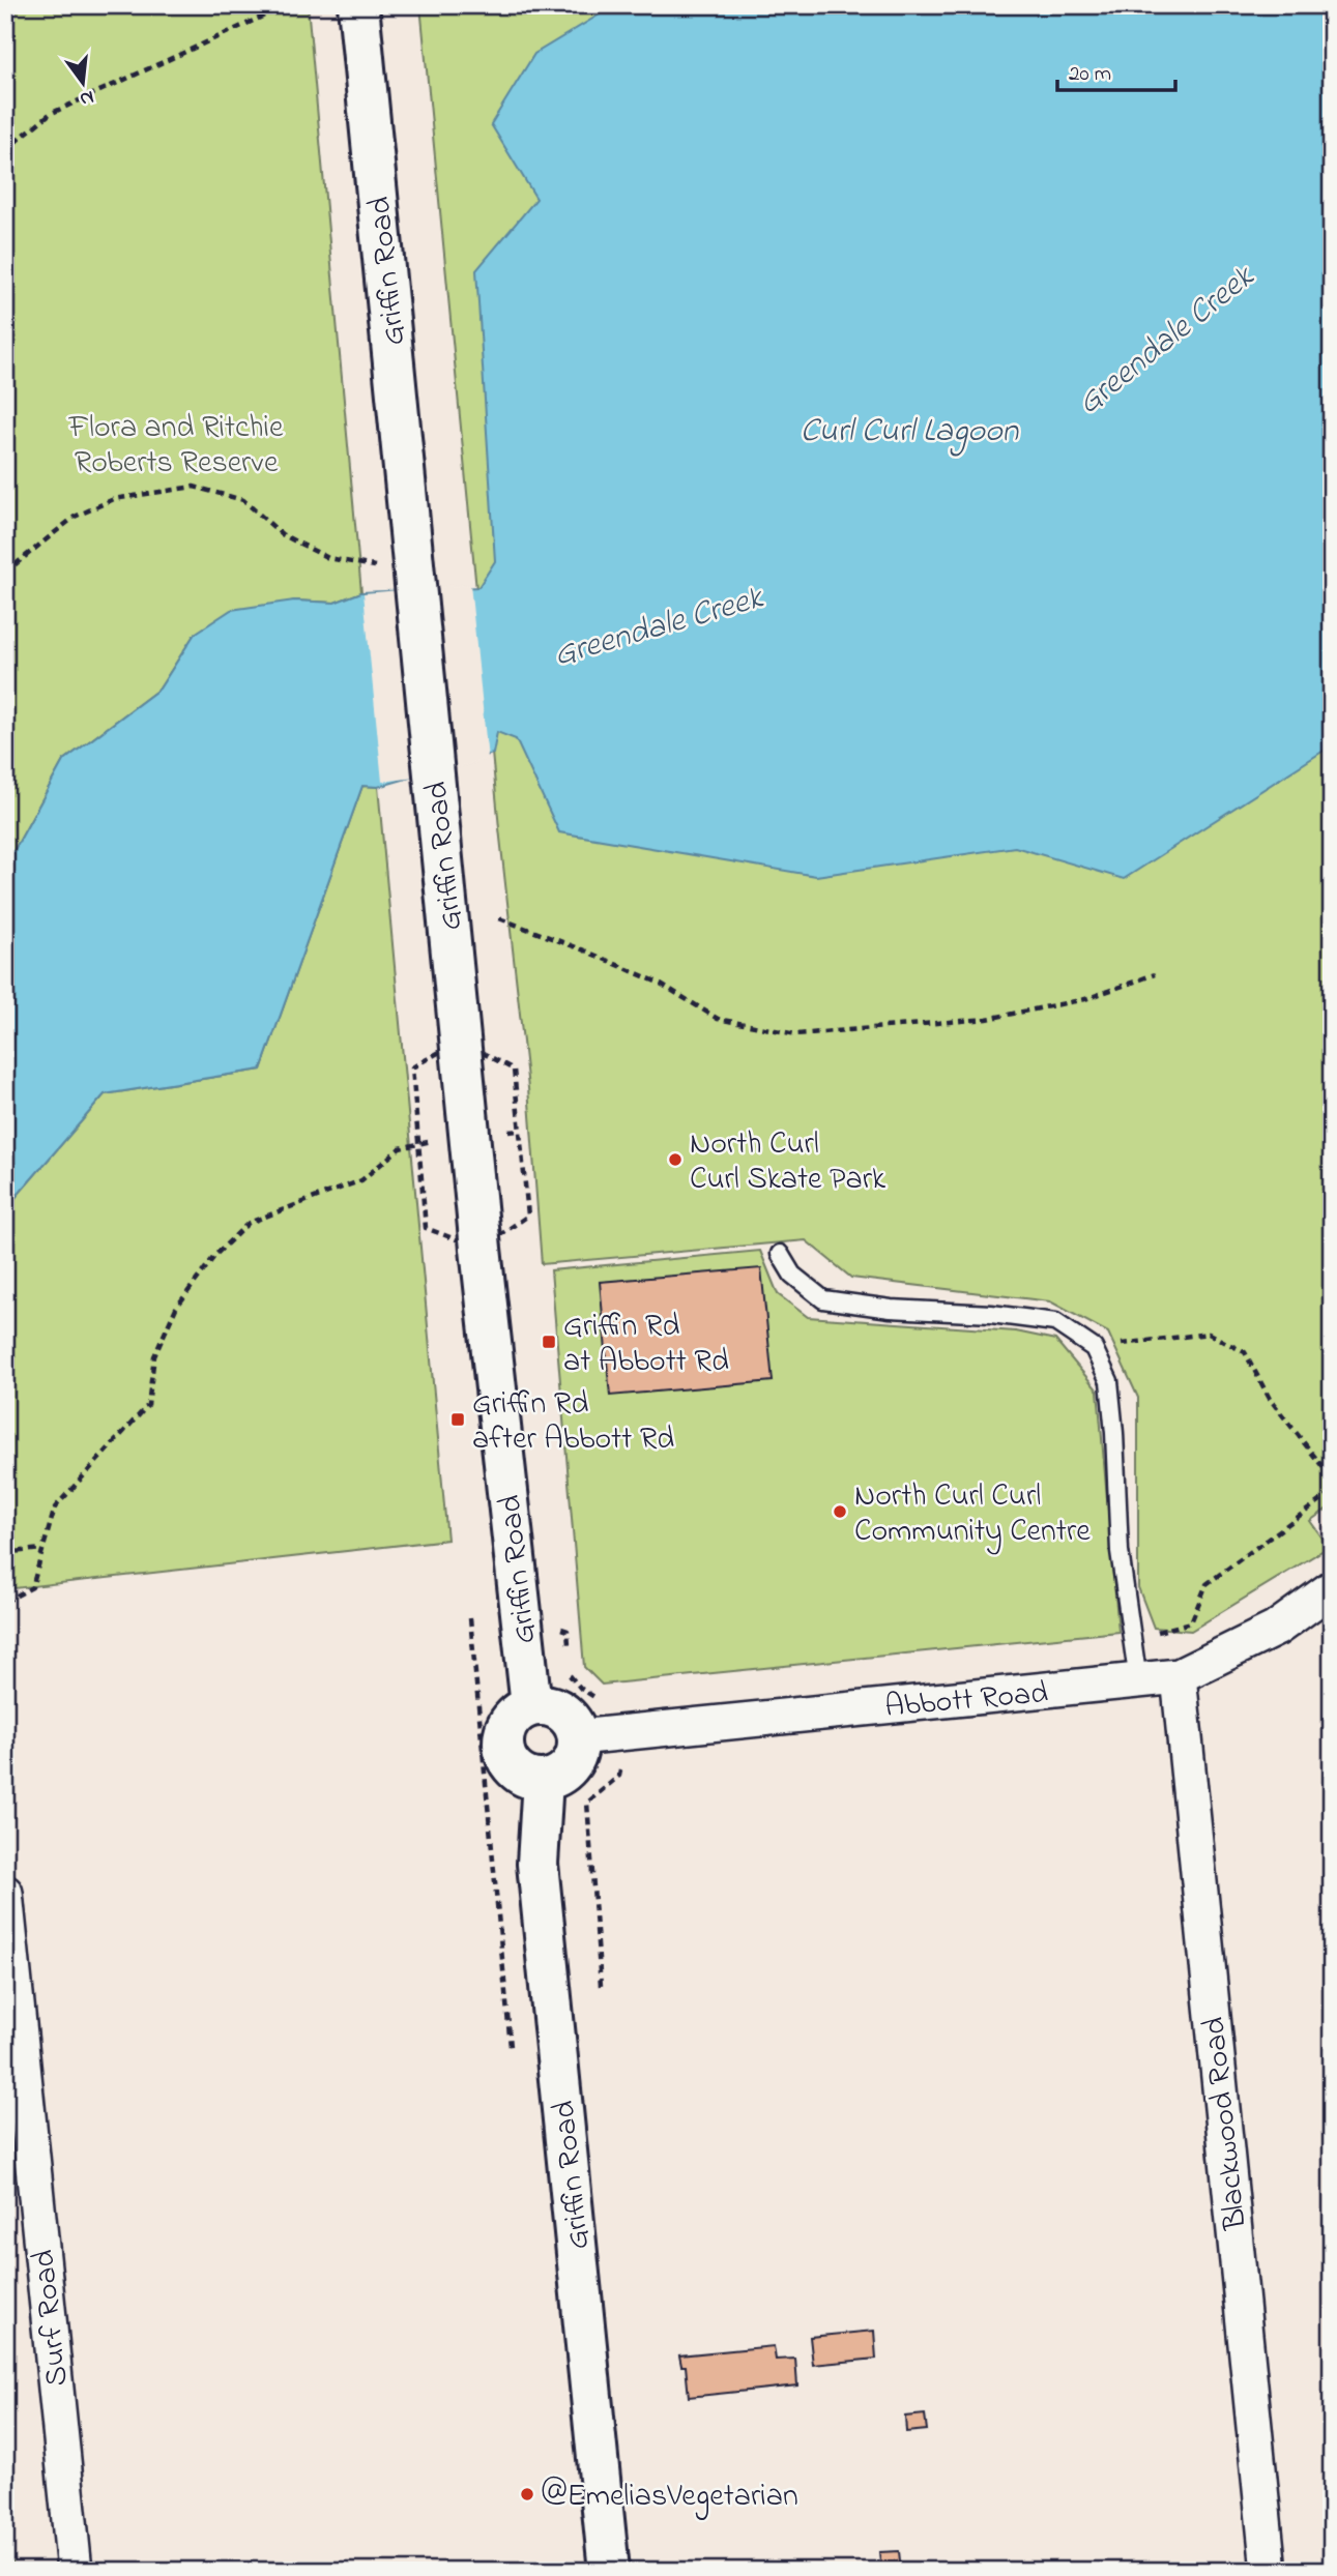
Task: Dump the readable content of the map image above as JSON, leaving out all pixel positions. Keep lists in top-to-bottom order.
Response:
{
  "streets": {
    "main road": ["Griffin Road"],
    "street": ["Abbott Road", "Blackwood Road", "Surf Road"]
  },
  "crossings": [
    ["Griffin Road", "Abbott Road"],
    ["Abbott Road", "Blackwood Road"]
  ],
  "water": ["Greendale Creek", "Curl Curl Lagoon"],
  "parks": ["Flora and Ritchie Roberts Reserve"],
  "places": {
    "other": ["North Curl Curl Skate Park", "North Curl Curl Community Centre", "@EmeliasVegetarian"],
    "transit": ["Griffin Rd at Abbott Rd", "Griffin Rd after Abbott Rd"]
  },
  "scale_bar": "20 m",
  "north": "bottom"
}
